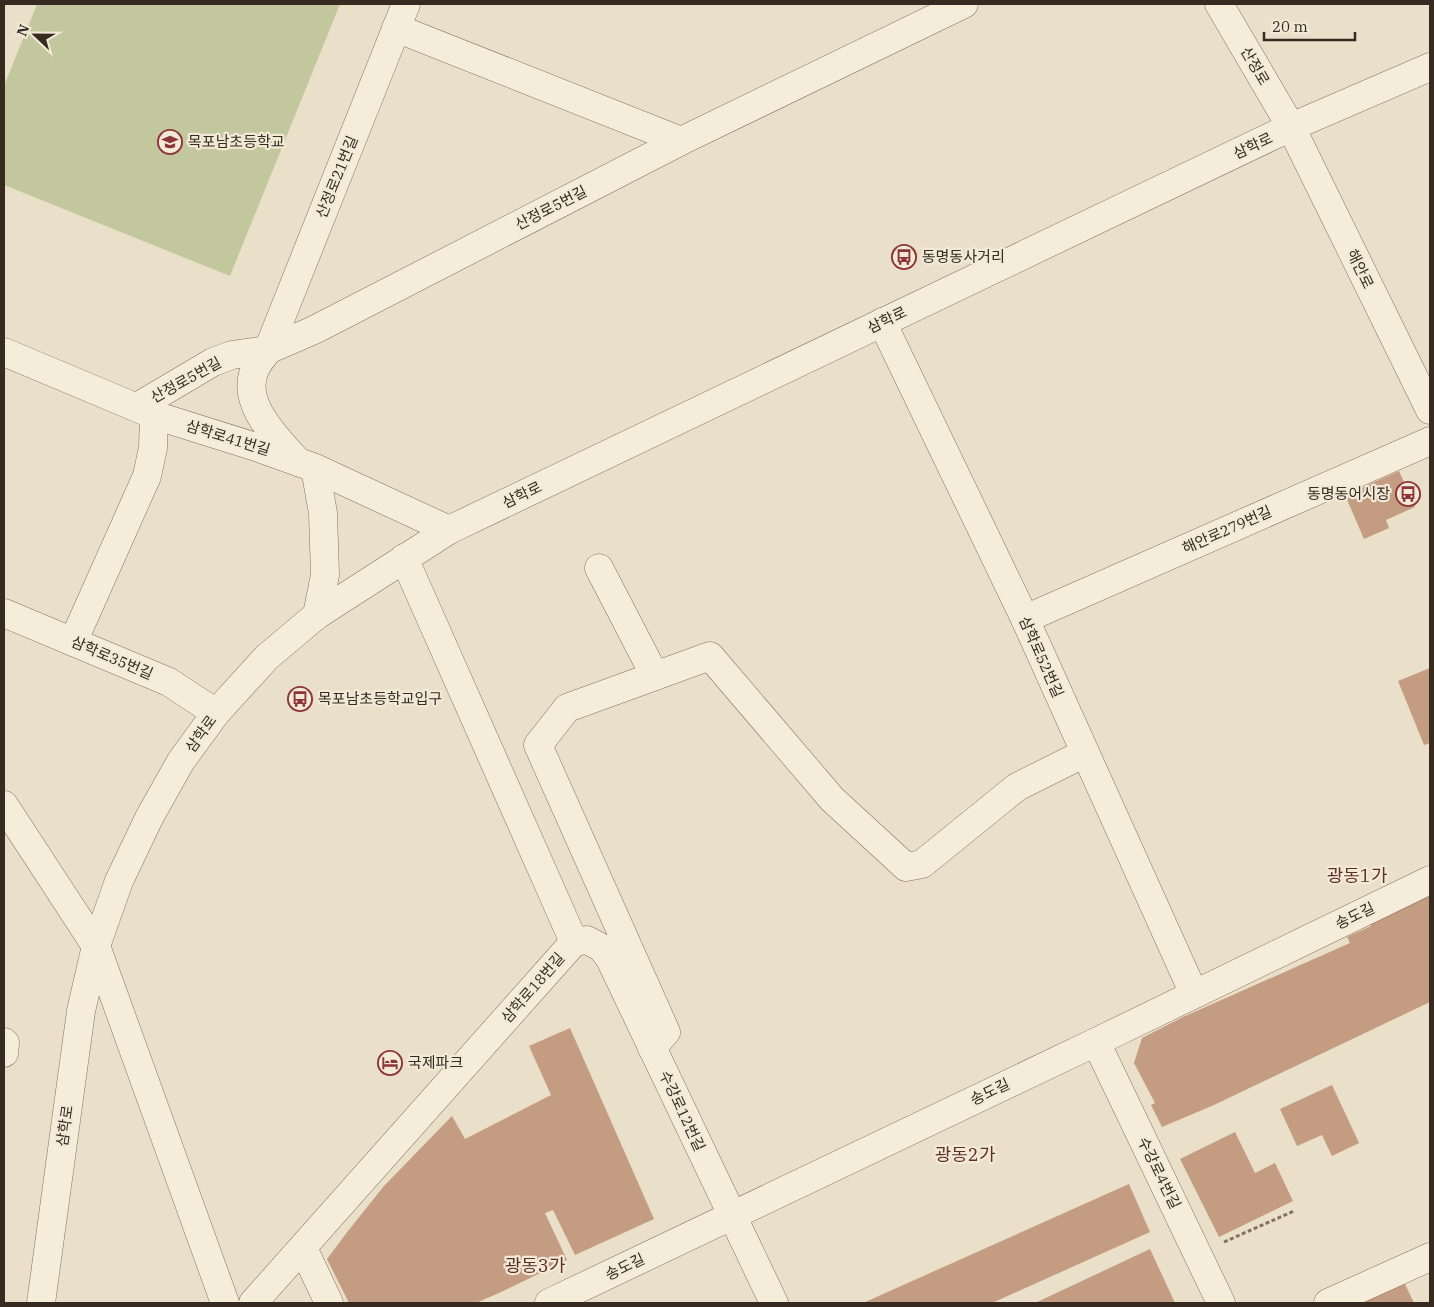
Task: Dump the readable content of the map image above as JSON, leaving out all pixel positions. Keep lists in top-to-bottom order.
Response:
{
  "streets": {
    "street": [
      "산정로",
      "삼학로",
      "산정로21번길",
      "산정로5번길",
      "해안로",
      "삼학로41번길",
      "해안로279번길",
      "삼학로52번길",
      "삼학로35번길",
      "송도길",
      "삼학로18번길",
      "수강로12번길",
      "수강로4번길"
    ]
  },
  "crossings": [
    ["산정로", "삼학로"],
    ["산정로", "해안로"],
    ["삼학로", "해안로"],
    ["삼학로", "삼학로41번길"],
    ["삼학로", "삼학로52번길"],
    ["삼학로", "삼학로35번길"],
    ["삼학로", "삼학로18번길"],
    ["산정로21번길", "산정로5번길"],
    ["산정로21번길", "삼학로41번길"],
    ["산정로5번길", "삼학로41번길"],
    ["해안로279번길", "삼학로52번길"],
    ["삼학로52번길", "송도길"],
    ["송도길", "수강로12번길"],
    ["송도길", "수강로4번길"],
    ["삼학로18번길", "수강로12번길"]
  ],
  "districts": ["광동1가", "광동2가", "광동3가"],
  "places": {
    "school or university": ["목포남초등학교"],
    "bus stop": ["동명동사거리", "동명동어시장", "목포남초등학교입구"],
    "hotel": ["국제파크"]
  },
  "scale_bar": "20 m",
  "north": "left"
}
